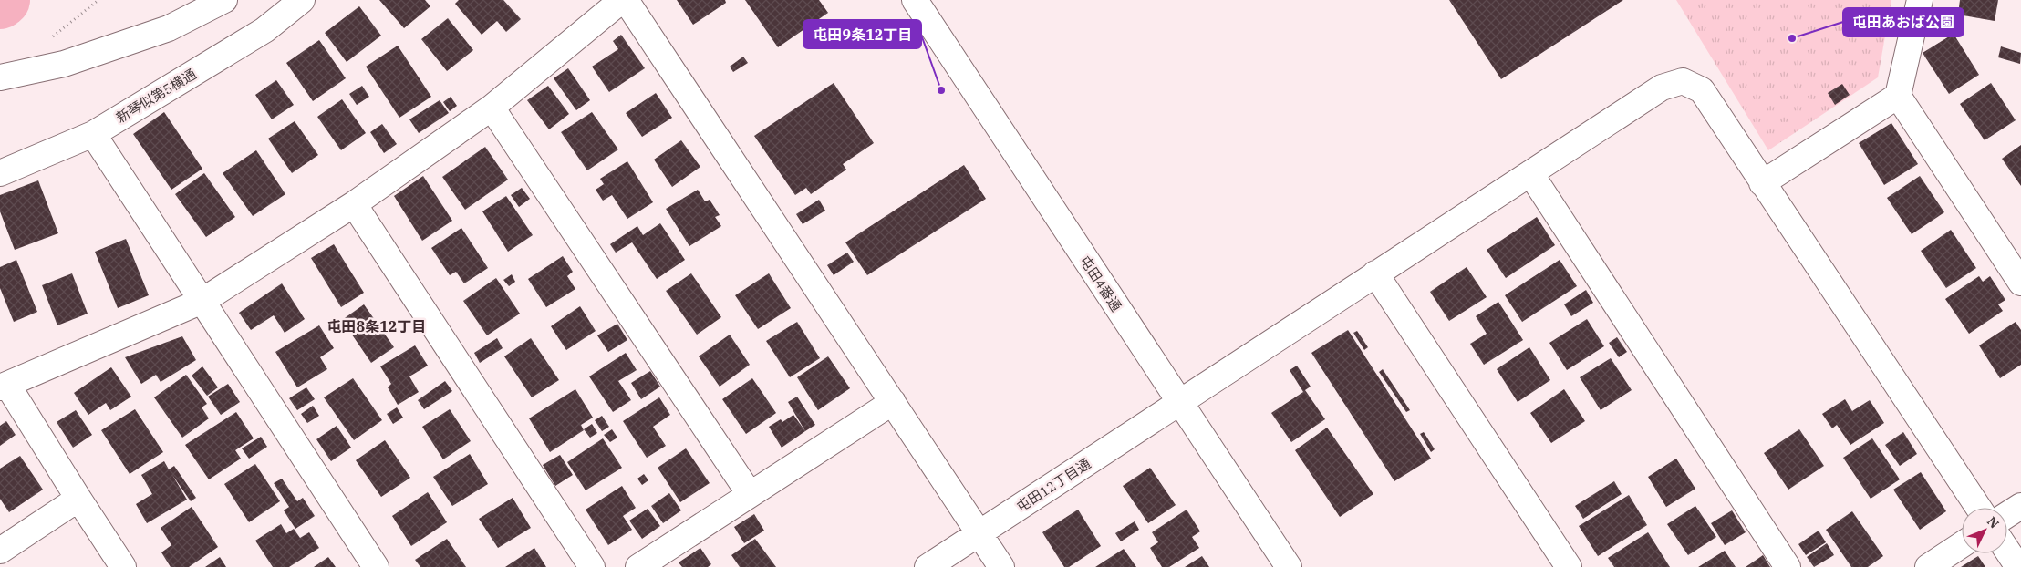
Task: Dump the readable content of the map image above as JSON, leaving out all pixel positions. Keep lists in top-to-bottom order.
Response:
{
  "streets": {
    "street": ["新琴似第5横通", "屯田4番通", "屯田12丁目通"]
  },
  "crossings": [
    ["屯田4番通", "屯田12丁目通"]
  ],
  "districts": ["屯田8条12丁目"],
  "places": ["屯田あおば公園", "屯田9条12丁目"],
  "north": "top right"
}
